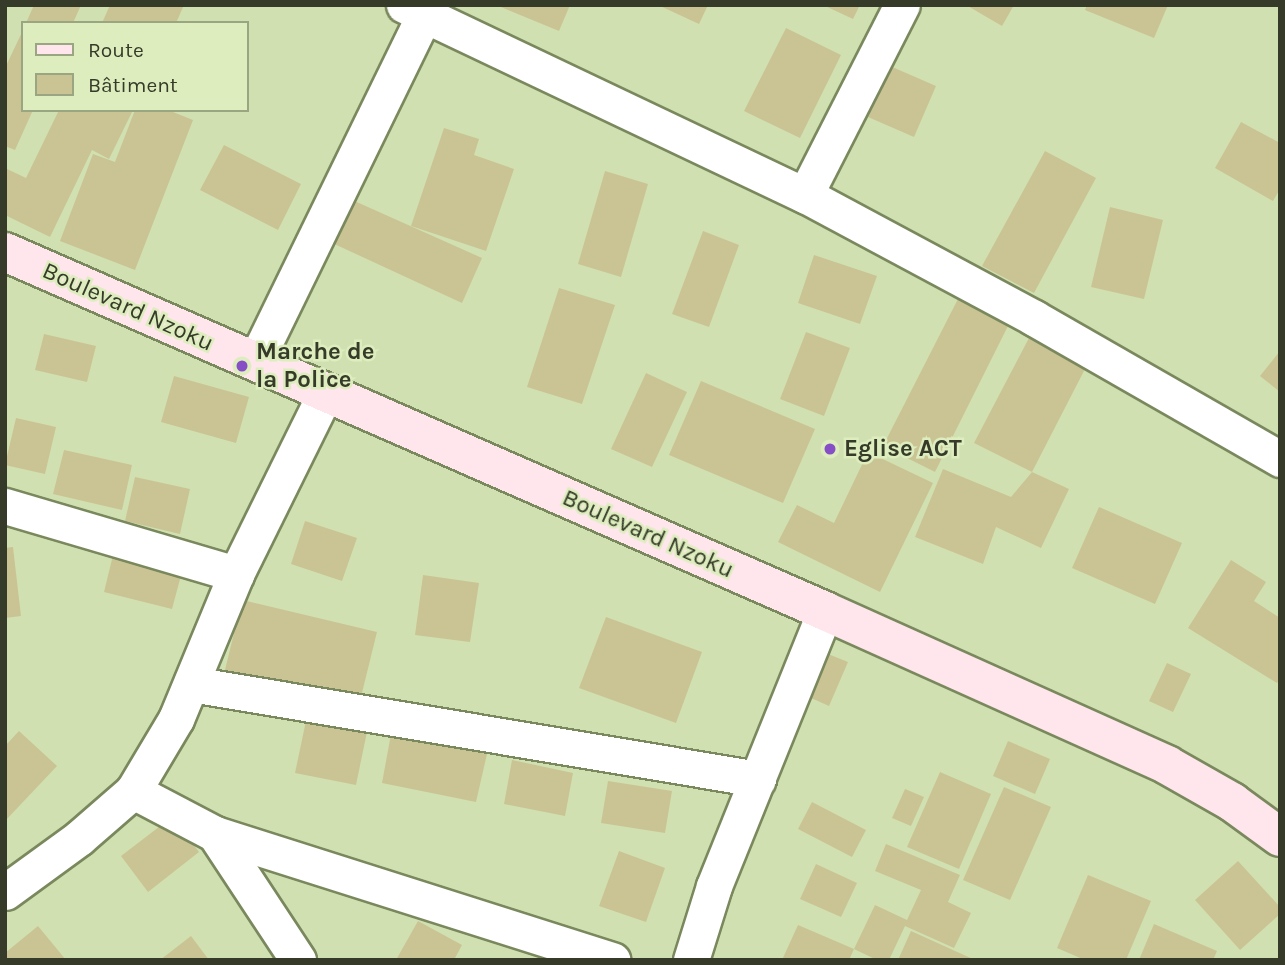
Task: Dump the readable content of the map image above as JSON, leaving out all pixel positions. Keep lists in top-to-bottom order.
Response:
{
  "streets": {
    "street": ["Boulevard Nzoku"]
  },
  "places": ["Marche de la Police", "Eglise ACT"],
  "legend": ["Route", "Bâtiment"]
}
